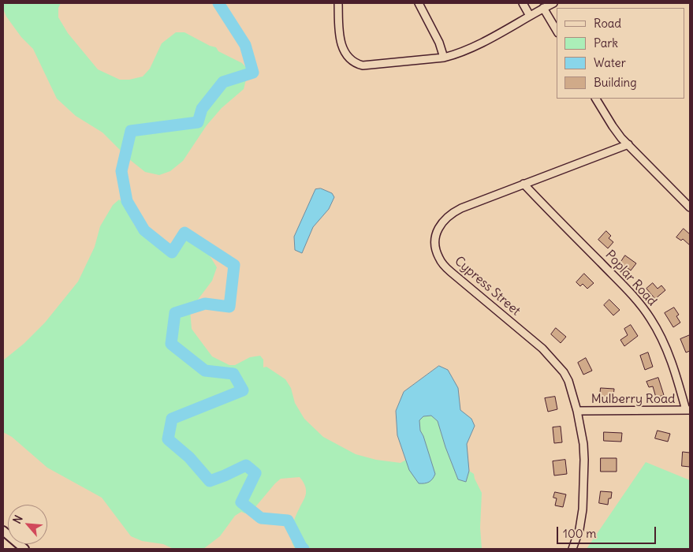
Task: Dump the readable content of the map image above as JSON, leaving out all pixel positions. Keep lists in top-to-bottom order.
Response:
{
  "streets": {
    "street": ["Poplar Road", "Cypress Street", "Mulberry Road"]
  },
  "crossings": [
    ["Poplar Road", "Cypress Street"],
    ["Poplar Road", "Mulberry Road"],
    ["Cypress Street", "Mulberry Road"]
  ],
  "legend": [
    "Road",
    "Park",
    "Water",
    "Building"
  ],
  "scale_bar": "100 m",
  "north": "top left"
}
